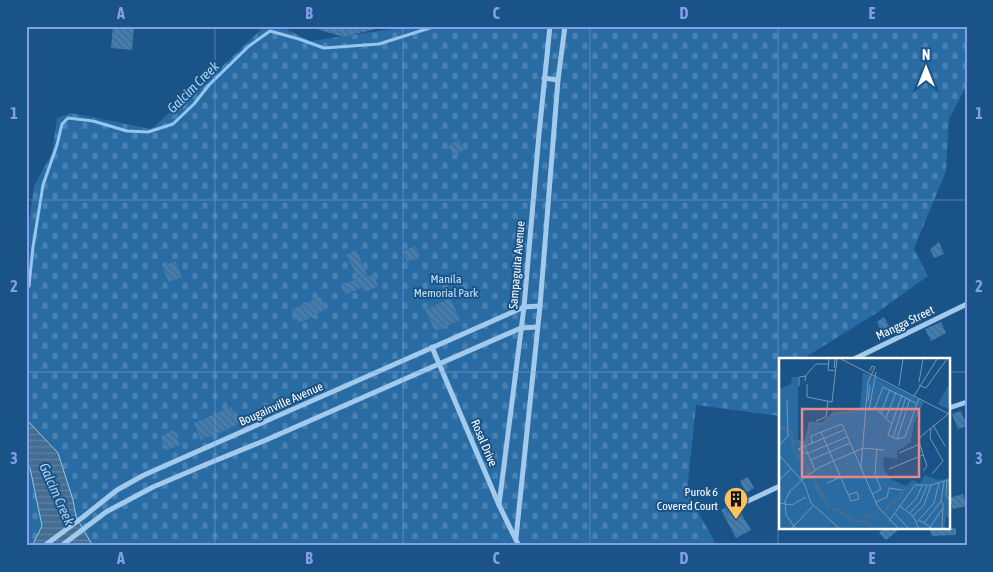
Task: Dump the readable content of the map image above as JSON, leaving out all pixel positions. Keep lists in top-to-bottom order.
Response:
{
  "streets": {
    "street": [
      "Sampaguita Avenue",
      "Mangga Street",
      "Bougainville Avenue",
      "Rosal Drive"
    ]
  },
  "crossings": [
    ["Sampaguita Avenue", "Bougainville Avenue"],
    ["Sampaguita Avenue", "Rosal Drive"],
    ["Bougainville Avenue", "Rosal Drive"]
  ],
  "water": ["Galcim Creek"],
  "parks": ["Manila Memorial Park"],
  "places": {
    "building": ["Purok 6 Covered Court"]
  },
  "north": "top",
  "grid": {
    "columns": [
      "A",
      "B",
      "C",
      "D",
      "E"
    ],
    "rows": ["1", "2", "3"]
  }
}
